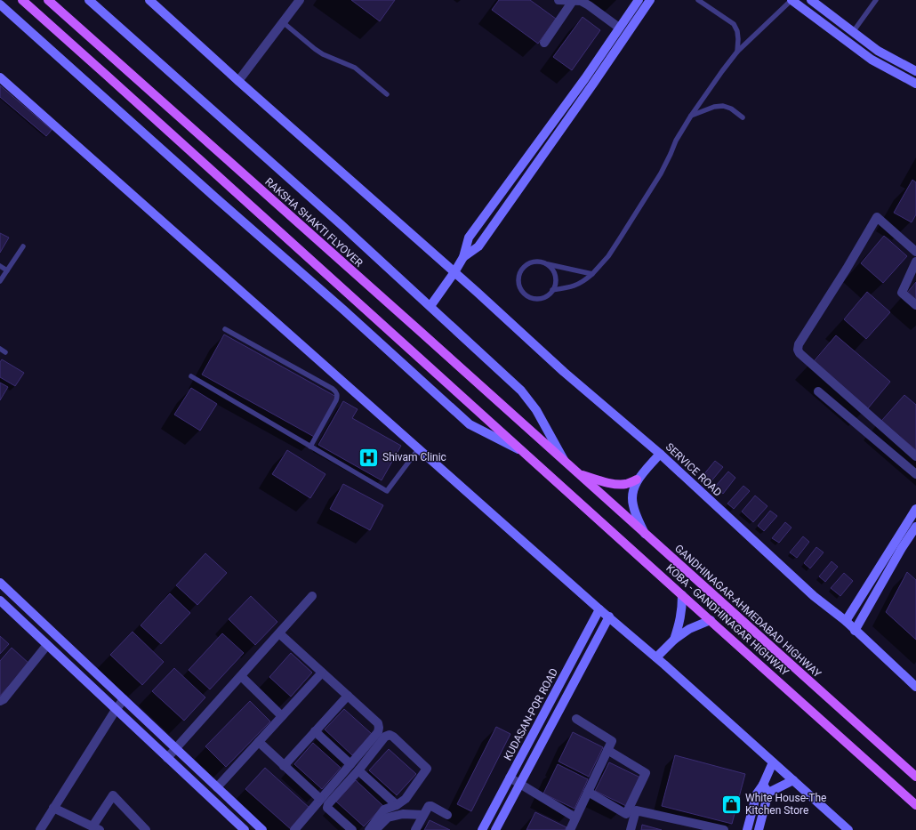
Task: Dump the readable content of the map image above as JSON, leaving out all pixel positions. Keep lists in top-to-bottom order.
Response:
{
  "streets": {
    "main road": ["RAKSHA SHAKTI FLYOVER", "GANDHINAGAR-AHMEDABAD HIGHWAY", "KOBA - GANDHINAGAR HIGHWAY"],
    "street": ["SERVICE ROAD", "KUDASAN-POR ROAD"]
  },
  "crossings": [
    ["RAKSHA SHAKTI FLYOVER", "GANDHINAGAR-AHMEDABAD HIGHWAY"]
  ],
  "places": {
    "hospital": ["Shivam Clinic"],
    "shop": ["White House-The Kitchen Store"]
  }
}
